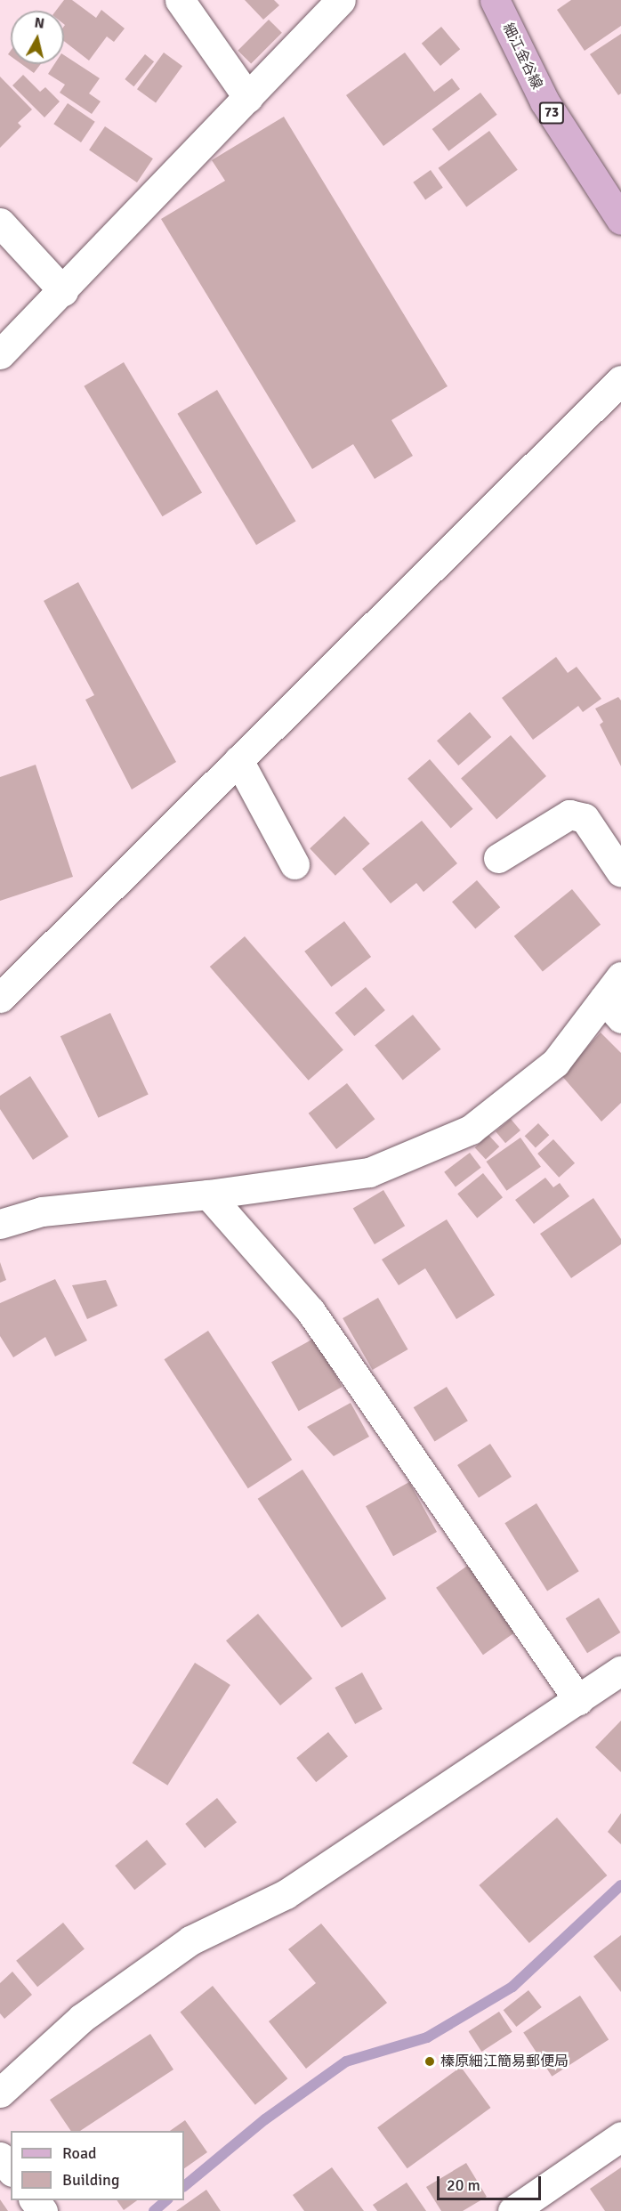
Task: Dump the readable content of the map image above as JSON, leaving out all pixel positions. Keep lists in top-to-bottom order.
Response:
{
  "streets": {
    "main road": ["細江金谷線", "73"]
  },
  "places": ["榛原細江簡易郵便局"],
  "legend": ["Road", "Building"],
  "scale_bar": "20 m",
  "north": "top"
}
